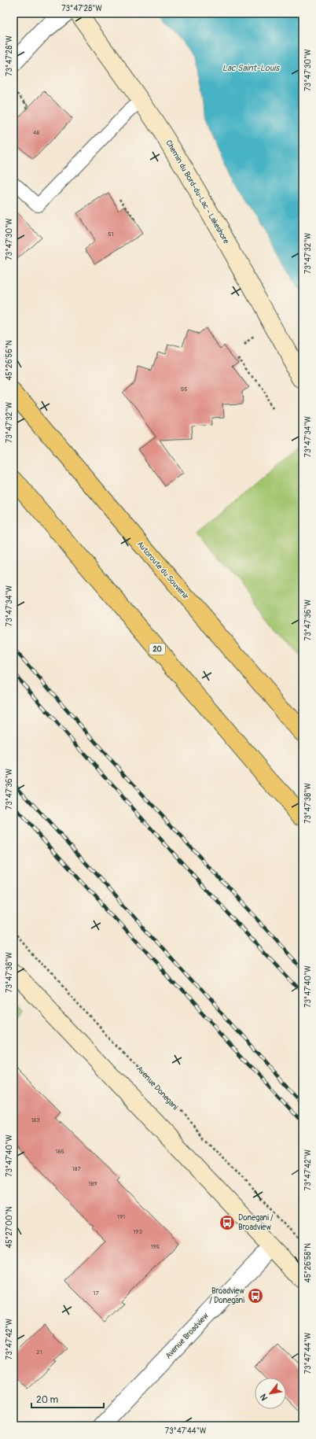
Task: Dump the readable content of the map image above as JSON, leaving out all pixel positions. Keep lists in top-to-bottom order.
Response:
{
  "streets": {
    "highway": ["Autoroute du Souvenir", "20"],
    "street": ["Chemin du Bord-du-Lac - Lakeshore", "Avenue Broadview"],
    "path": ["Avenue Donegani"]
  },
  "water": ["Lac Saint-Louis"],
  "places": {
    "bus stop": ["Donegani / Broadview", "Broadview / Donegani"]
  },
  "house_numbers": [
    "48",
    "51",
    "55",
    "183",
    "185",
    "187",
    "189",
    "191",
    "193",
    "195",
    "17",
    "21"
  ],
  "scale_bar": "20 m",
  "north": "bottom left",
  "coordinates": [
    "73°47'28\"W",
    "73°47'30\"W",
    "73°47'32\"W",
    "45°26'56\"N",
    "73°47'34\"W",
    "73°47'36\"W",
    "73°47'38\"W",
    "73°47'40\"W",
    "73°47'42\"W",
    "45°27'00\"N",
    "45°26'58\"N",
    "73°47'44\"W"
  ]
}
